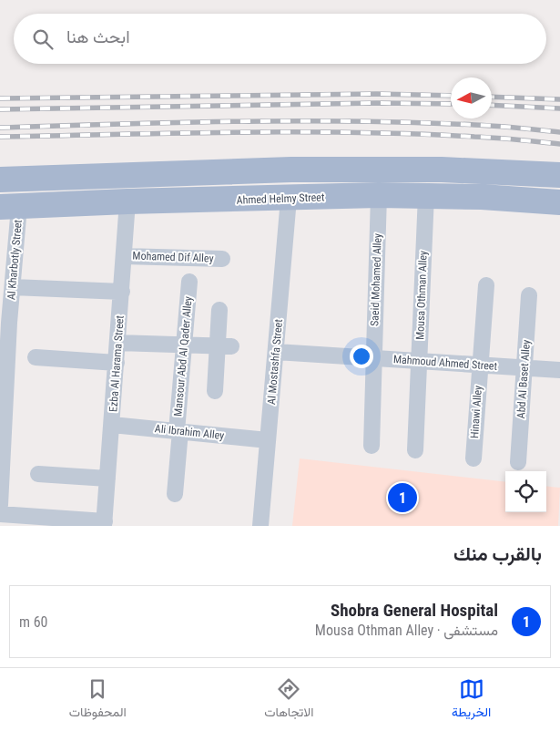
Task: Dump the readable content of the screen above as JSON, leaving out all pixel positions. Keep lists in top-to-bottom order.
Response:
{
  "streets": {
    "main road": ["Ahmed Helmy Street"],
    "street": [
      "Mohamed Dif Alley",
      "Al Kharbotly Street",
      "Saeid Mohamed Alley",
      "Mousa Othman Alley",
      "Mansour Abd Al Qader Alley",
      "Al Mostashfa Street",
      "Mahmoud Ahmed Street",
      "Ezba Al Harama Street",
      "Abd Al Baset Alley",
      "Hinawi Alley",
      "Ali Ibrahim Alley"
    ]
  },
  "crossings": [
    ["Ahmed Helmy Street", "Al Kharbotly Street"],
    ["Ahmed Helmy Street", "Saeid Mohamed Alley"],
    ["Ahmed Helmy Street", "Mousa Othman Alley"],
    ["Ahmed Helmy Street", "Al Mostashfa Street"],
    ["Ahmed Helmy Street", "Ezba Al Harama Street"],
    ["Mohamed Dif Alley", "Ezba Al Harama Street"],
    ["Saeid Mohamed Alley", "Mahmoud Ahmed Street"],
    ["Mousa Othman Alley", "Mahmoud Ahmed Street"],
    ["Mansour Abd Al Qader Alley", "Ali Ibrahim Alley"],
    ["Al Mostashfa Street", "Mahmoud Ahmed Street"],
    ["Al Mostashfa Street", "Ali Ibrahim Alley"],
    ["Mahmoud Ahmed Street", "Abd Al Baset Alley"],
    ["Mahmoud Ahmed Street", "Hinawi Alley"],
    ["Ezba Al Harama Street", "Ali Ibrahim Alley"]
  ],
  "north": "left",
  "page": {
    "search": "ابحث هنا",
    "pins": "1",
    "heading": "بالقرب منك",
    "list": [
      {
        "mark": "1",
        "name": "Shobra General Hospital",
        "note": "مستشفى · Mousa Othman Alley",
        "value": "60 m"
      }
    ],
    "nav": ["الخريطة", "الاتجاهات", "المحفوظات"]
  }
}
